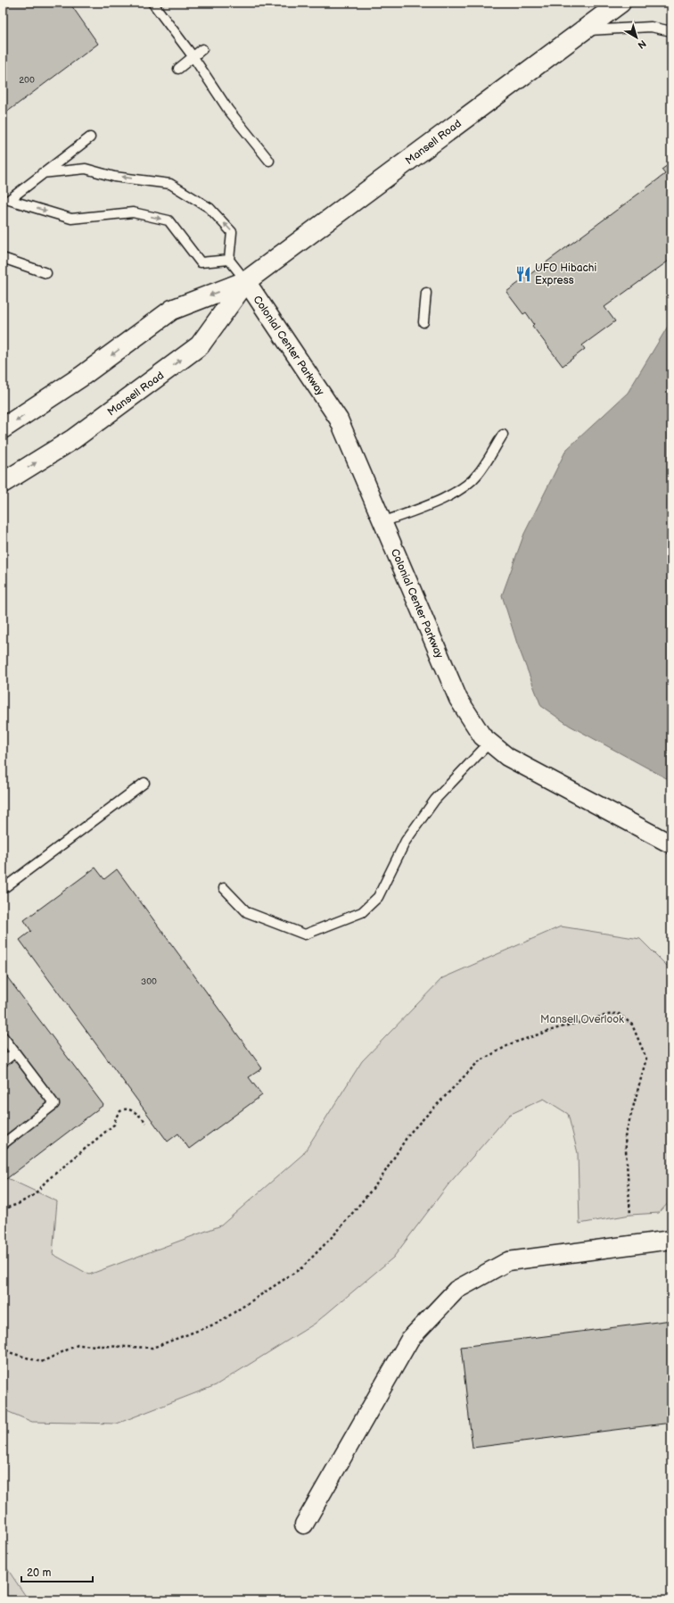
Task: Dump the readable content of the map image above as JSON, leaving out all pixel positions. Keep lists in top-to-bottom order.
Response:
{
  "streets": {
    "main road": ["Mansell Road"],
    "street": ["Colonial Center Parkway"]
  },
  "crossings": [
    ["Mansell Road", "Colonial Center Parkway"]
  ],
  "parks": ["Mansell Overlook"],
  "places": {
    "restaurant": ["UFO Hibachi Express"]
  },
  "house_numbers": ["200", "300"],
  "scale_bar": "20 m",
  "north": "bottom right"
}
